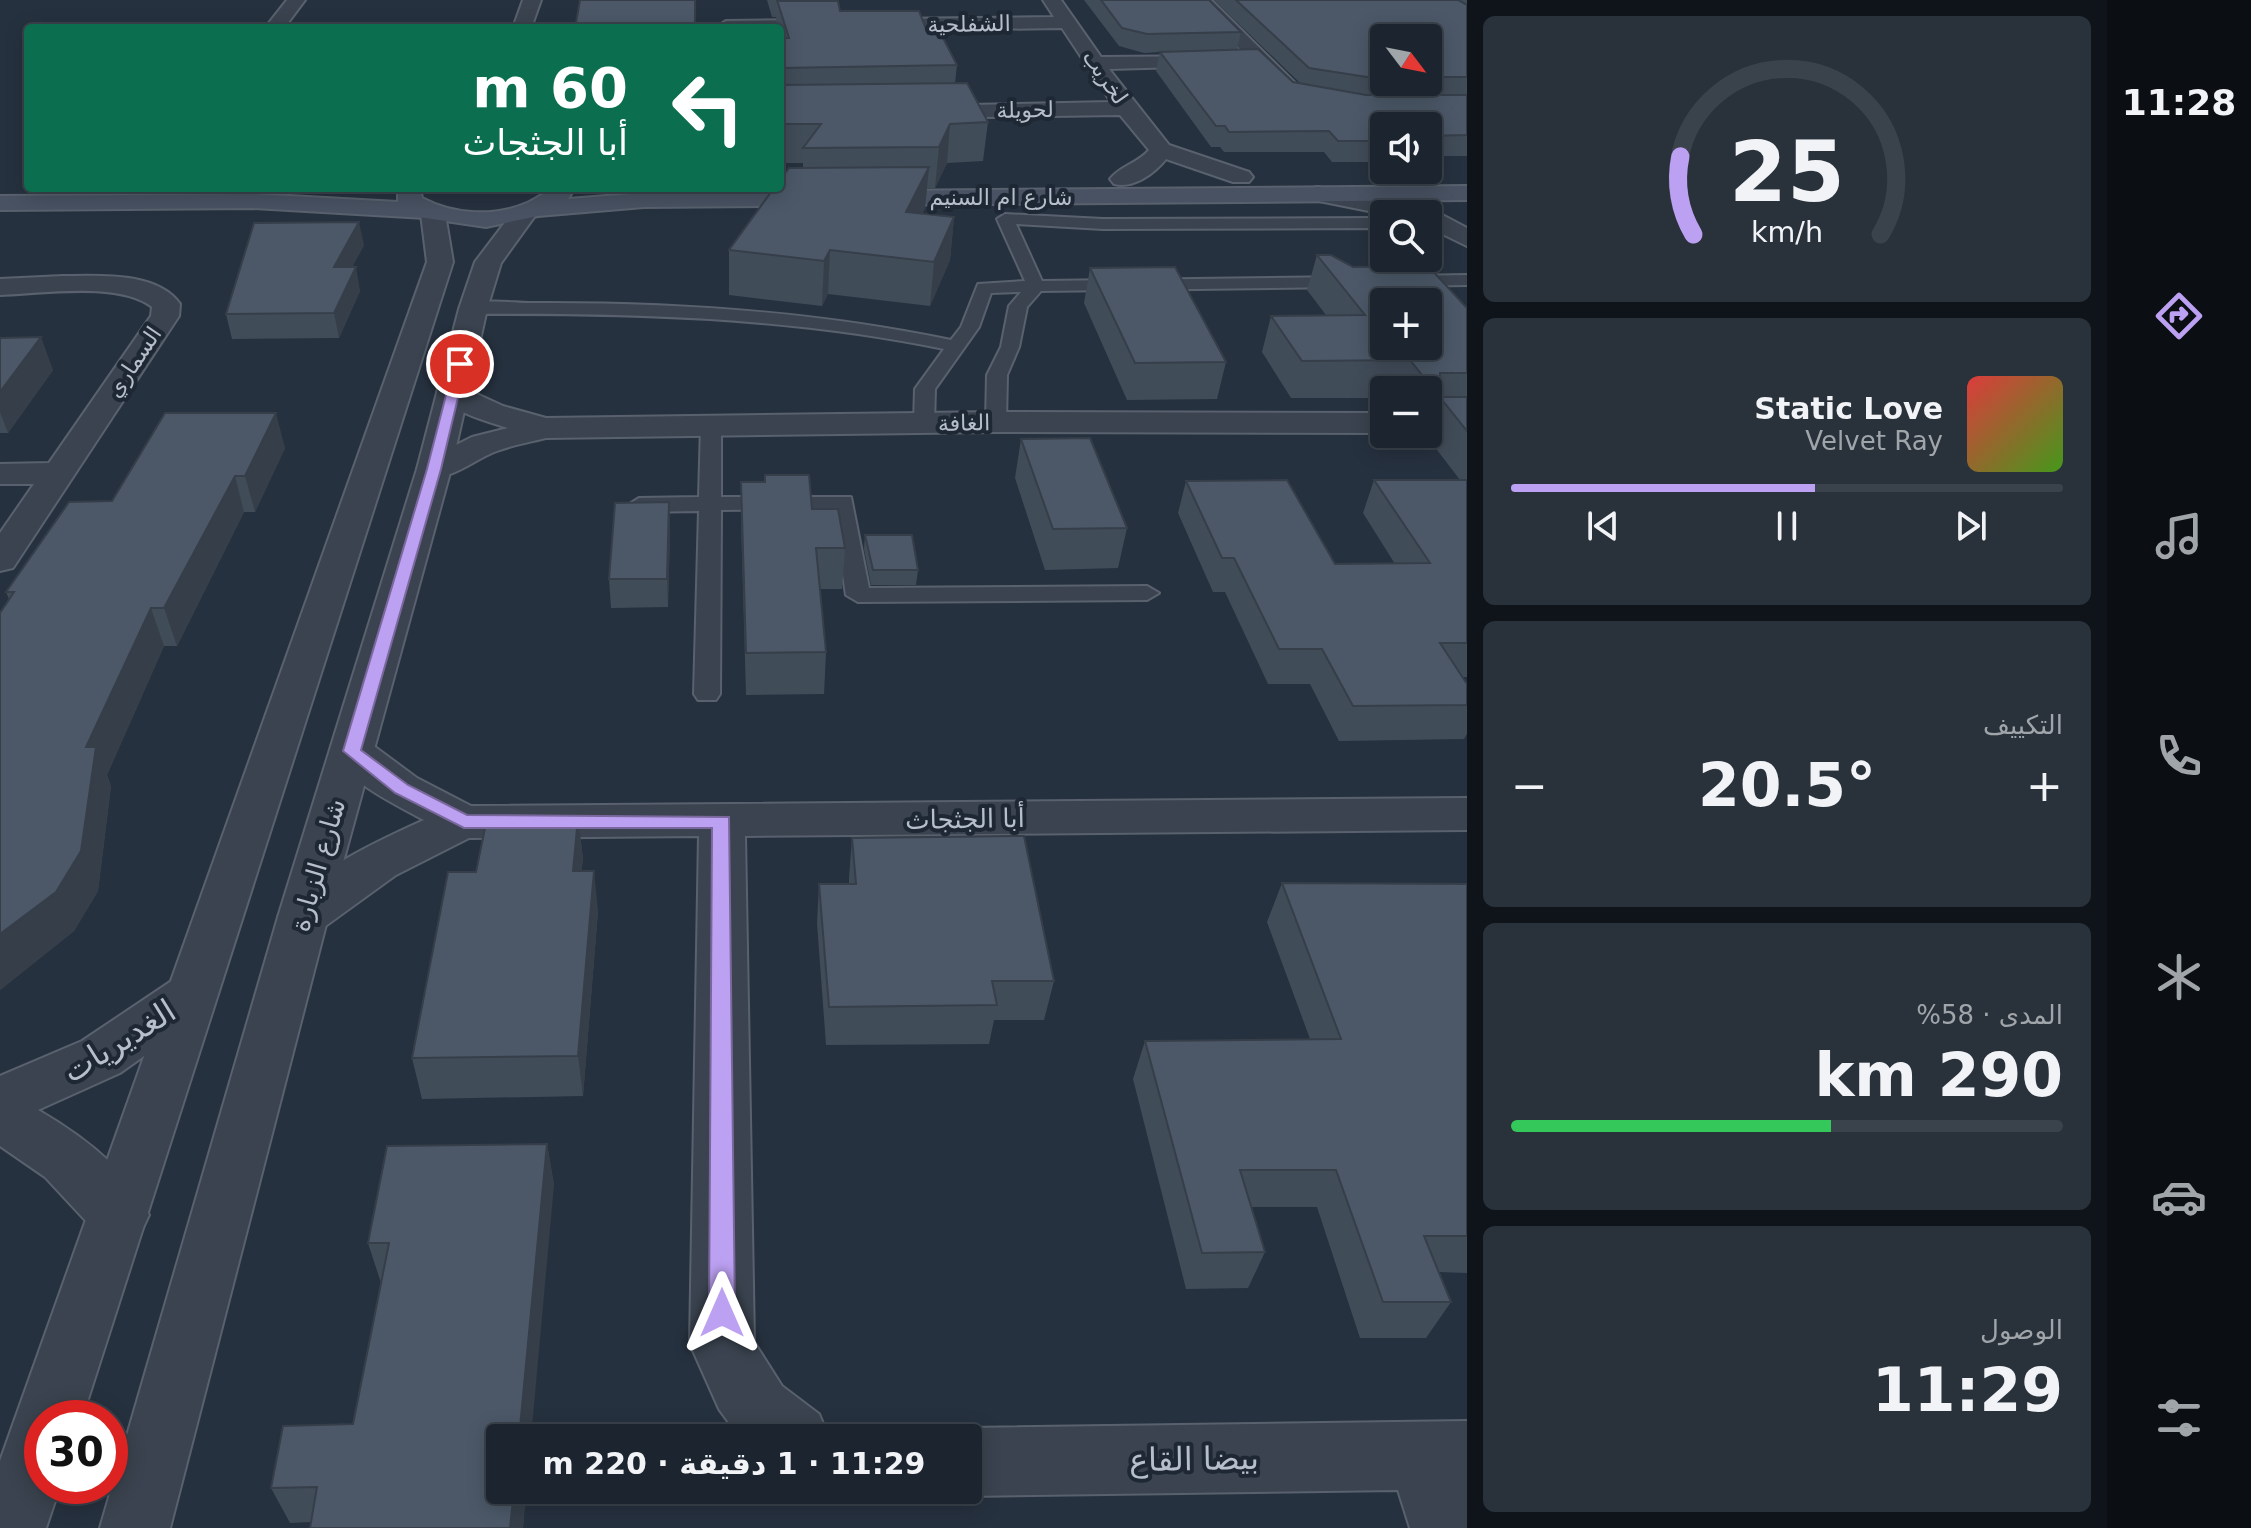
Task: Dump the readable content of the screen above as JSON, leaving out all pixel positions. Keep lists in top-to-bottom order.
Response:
{
  "streets": {
    "main road": ["شارع ام السنيم"],
    "street": [
      "الشفلحية",
      "لخريب",
      "لحويلة",
      "السماري",
      "الغافة",
      "أبا الجثجاث",
      "شارع الزبارة",
      "الغديريات",
      "بيضا القاع"
    ]
  },
  "crossings": [
    ["الشفلحية", "لخريب"],
    ["لخريب", "لحويلة"],
    ["شارع ام السنيم", "شارع الزبارة"],
    ["الغافة", "شارع الزبارة"],
    ["أبا الجثجاث", "شارع الزبارة"]
  ],
  "north": "bottom right",
  "page": {
    "tabs": "11:28",
    "map_buttons": ["+", "−"],
    "turn": ["60 m", "أبا الجثجاث"],
    "song": ["Static Love", "Velvet Ray"],
    "tile": [
      "التكييف",
      ["المدى · 58%", "290 km"],
      ["الوصول", "11:29"]
    ],
    "heat": ["−", "20.5°", "+"],
    "limit": "30",
    "trip": "11:29 · 1 دقيقة · 220 m",
    "gauge": ["25", "km/h"]
  }
}
